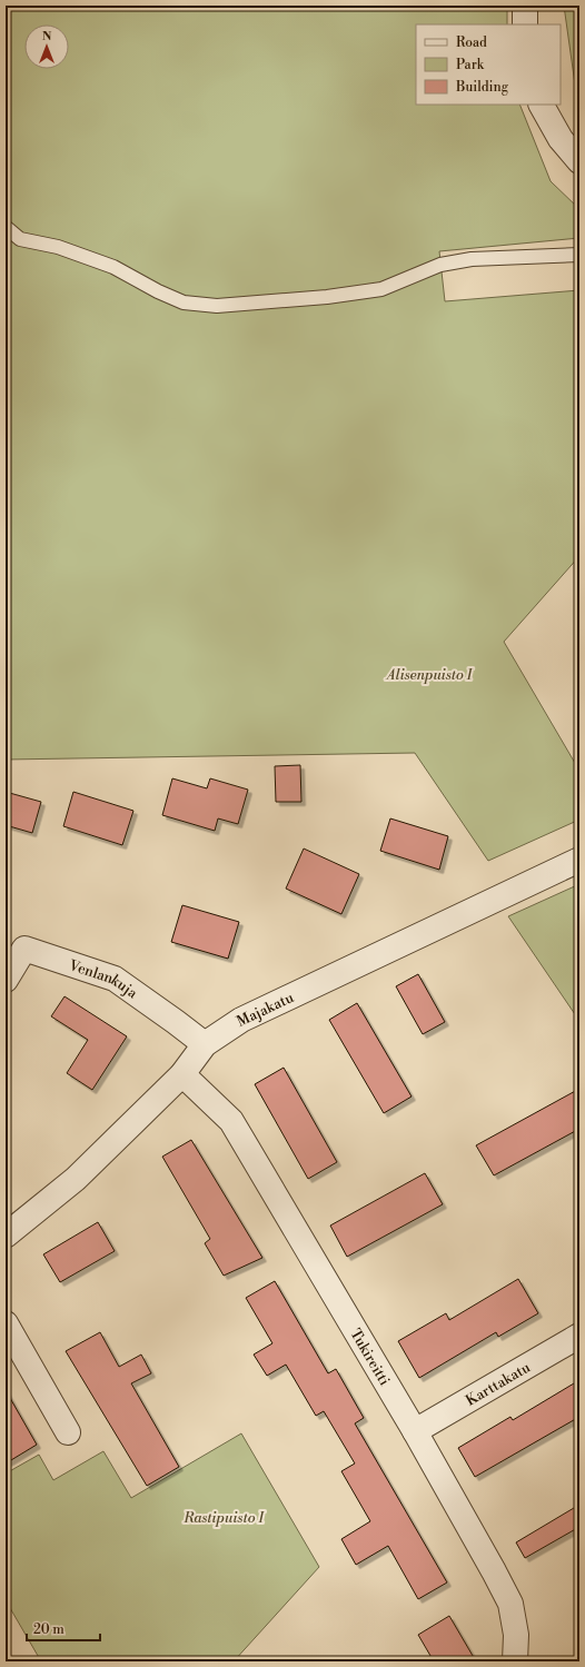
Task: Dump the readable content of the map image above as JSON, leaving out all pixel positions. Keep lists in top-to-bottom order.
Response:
{
  "streets": {
    "street": [
      "Venlankuja",
      "Majakatu",
      "Tukireitti",
      "Karttakatu"
    ]
  },
  "crossings": [
    ["Venlankuja", "Majakatu"],
    ["Majakatu", "Tukireitti"],
    ["Tukireitti", "Karttakatu"]
  ],
  "parks": ["Alisenpuisto I", "Rastipuisto I"],
  "legend": ["Road", "Park", "Building"],
  "scale_bar": "20 m",
  "north": "top"
}
